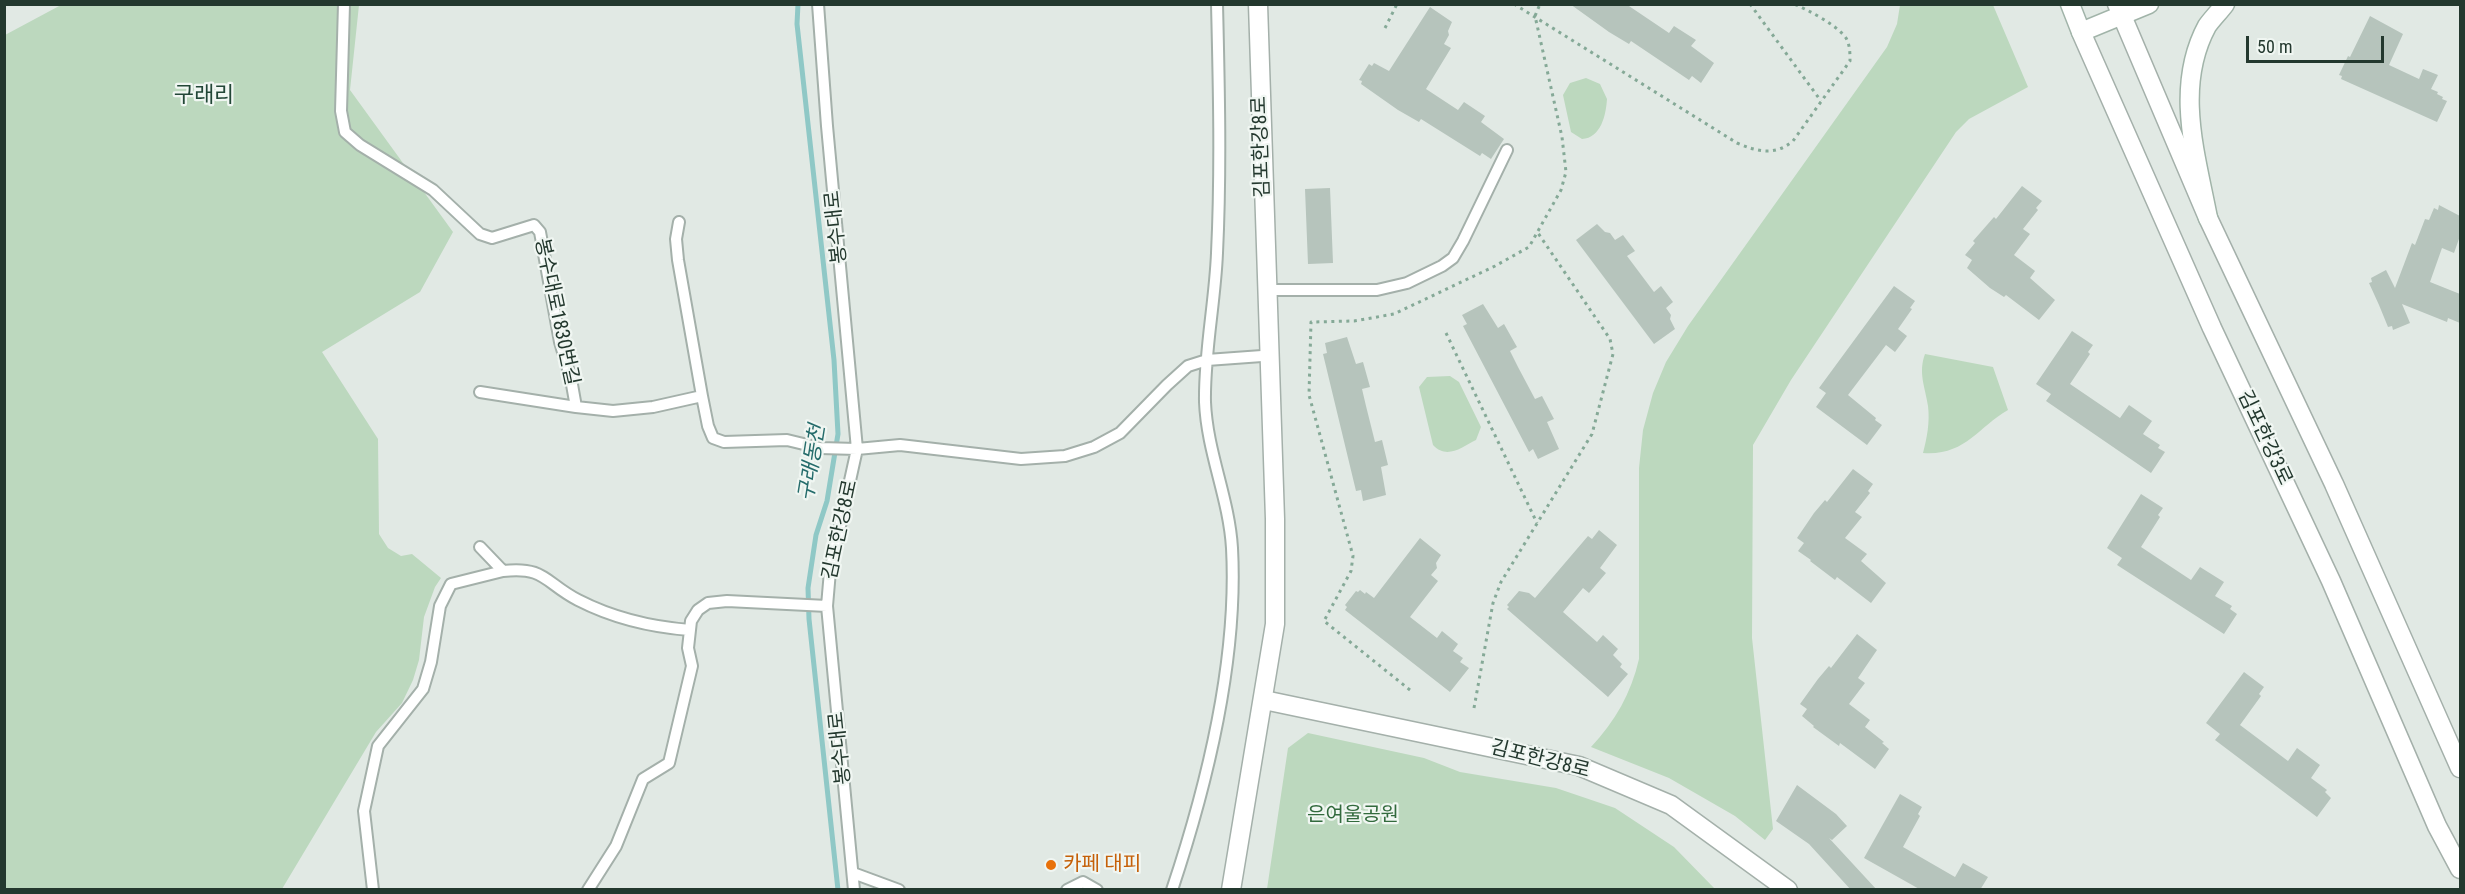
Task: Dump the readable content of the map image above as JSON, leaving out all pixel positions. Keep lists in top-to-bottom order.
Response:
{
  "streets": {
    "street": ["김포한강8로", "김포한강3로"],
    "lane": ["봉수대로", "봉수대로1830번길"]
  },
  "crossings": [
    ["김포한강8로", "봉수대로"]
  ],
  "districts": ["구래리"],
  "water": ["구래동천"],
  "parks": ["은여울공원"],
  "places": ["카페 대피"],
  "scale_bar": "50 m"
}
